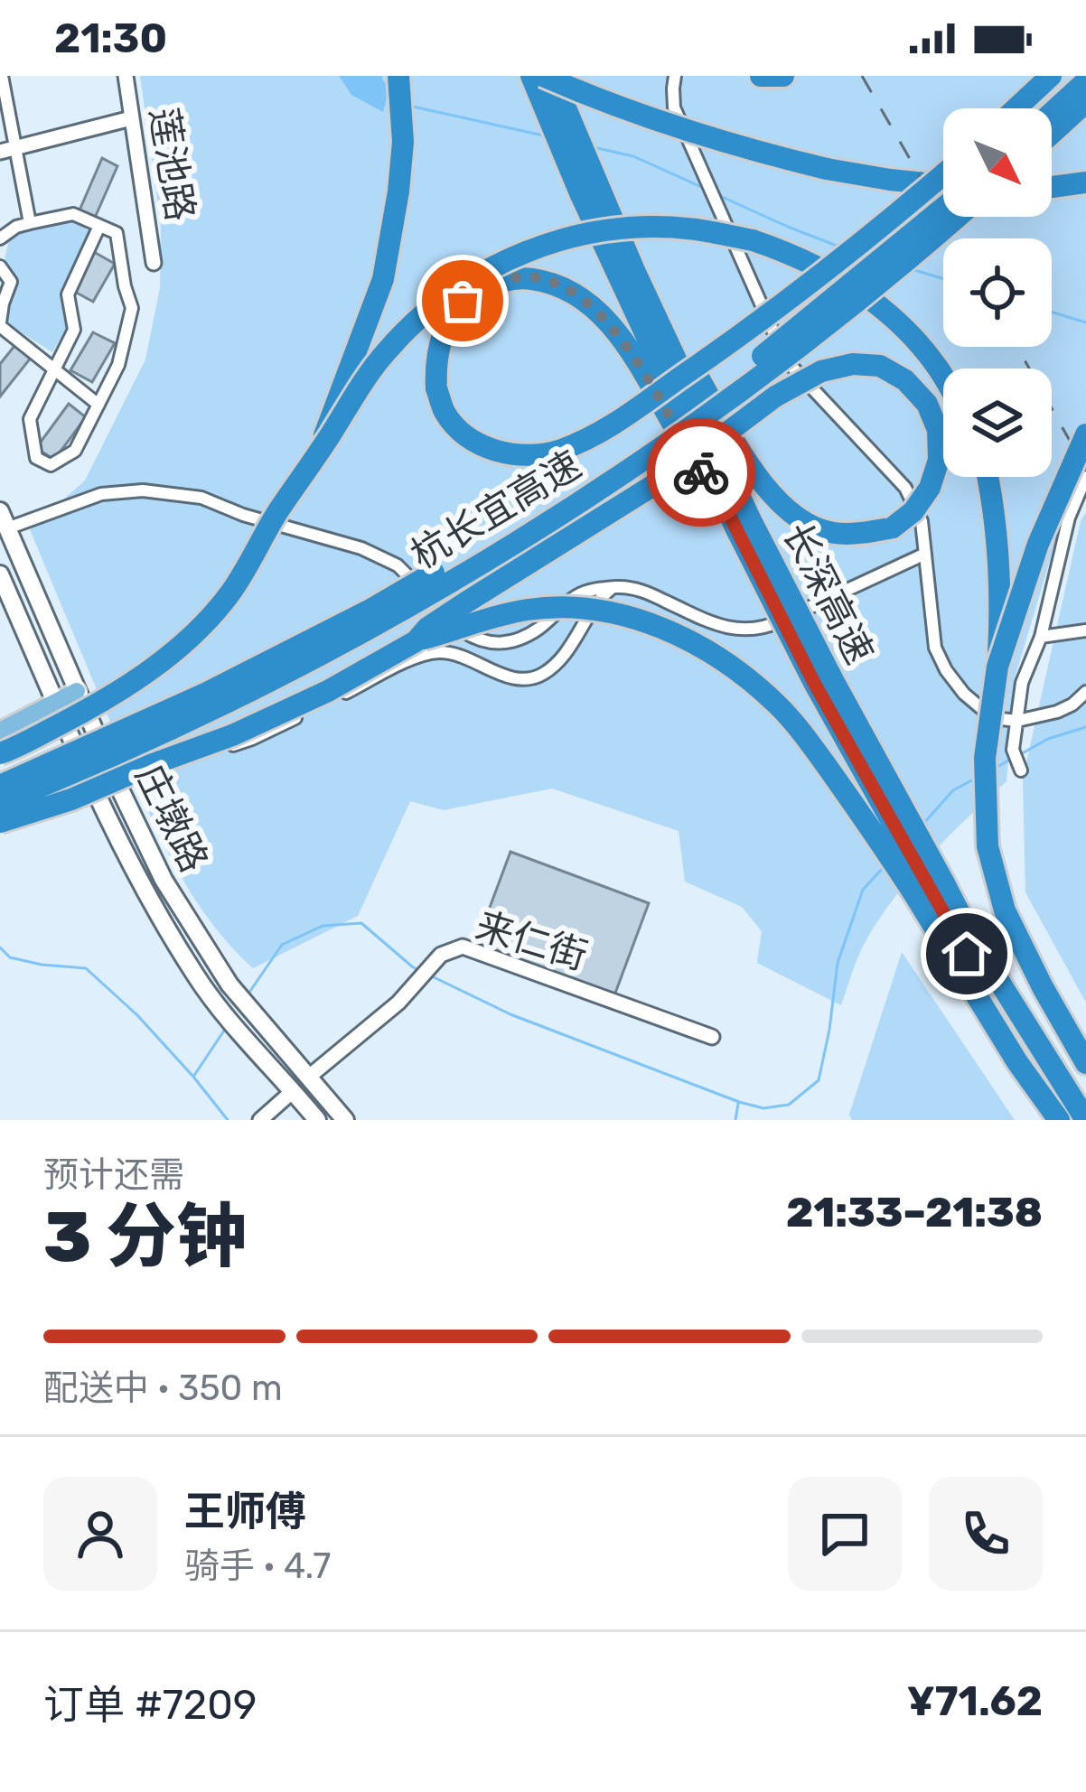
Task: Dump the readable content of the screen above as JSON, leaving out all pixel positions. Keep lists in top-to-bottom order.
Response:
{
  "streets": {
    "highway": ["杭长宜高速", "长深高速"],
    "main road": ["庄墩路"],
    "street": ["莲池路", "来仁街"]
  },
  "crossings": [
    ["庄墩路", "来仁街"]
  ],
  "north": "bottom right",
  "page": {
    "status": "21:30",
    "heading": ["3 分钟", "预计还需", "21:33–21:38"],
    "panel": [
      "王师傅",
      "骑手 · 4.7",
      "订单 #7209",
      "¥71.62"
    ],
    "bar": "配送中 · 350 m"
  }
}
